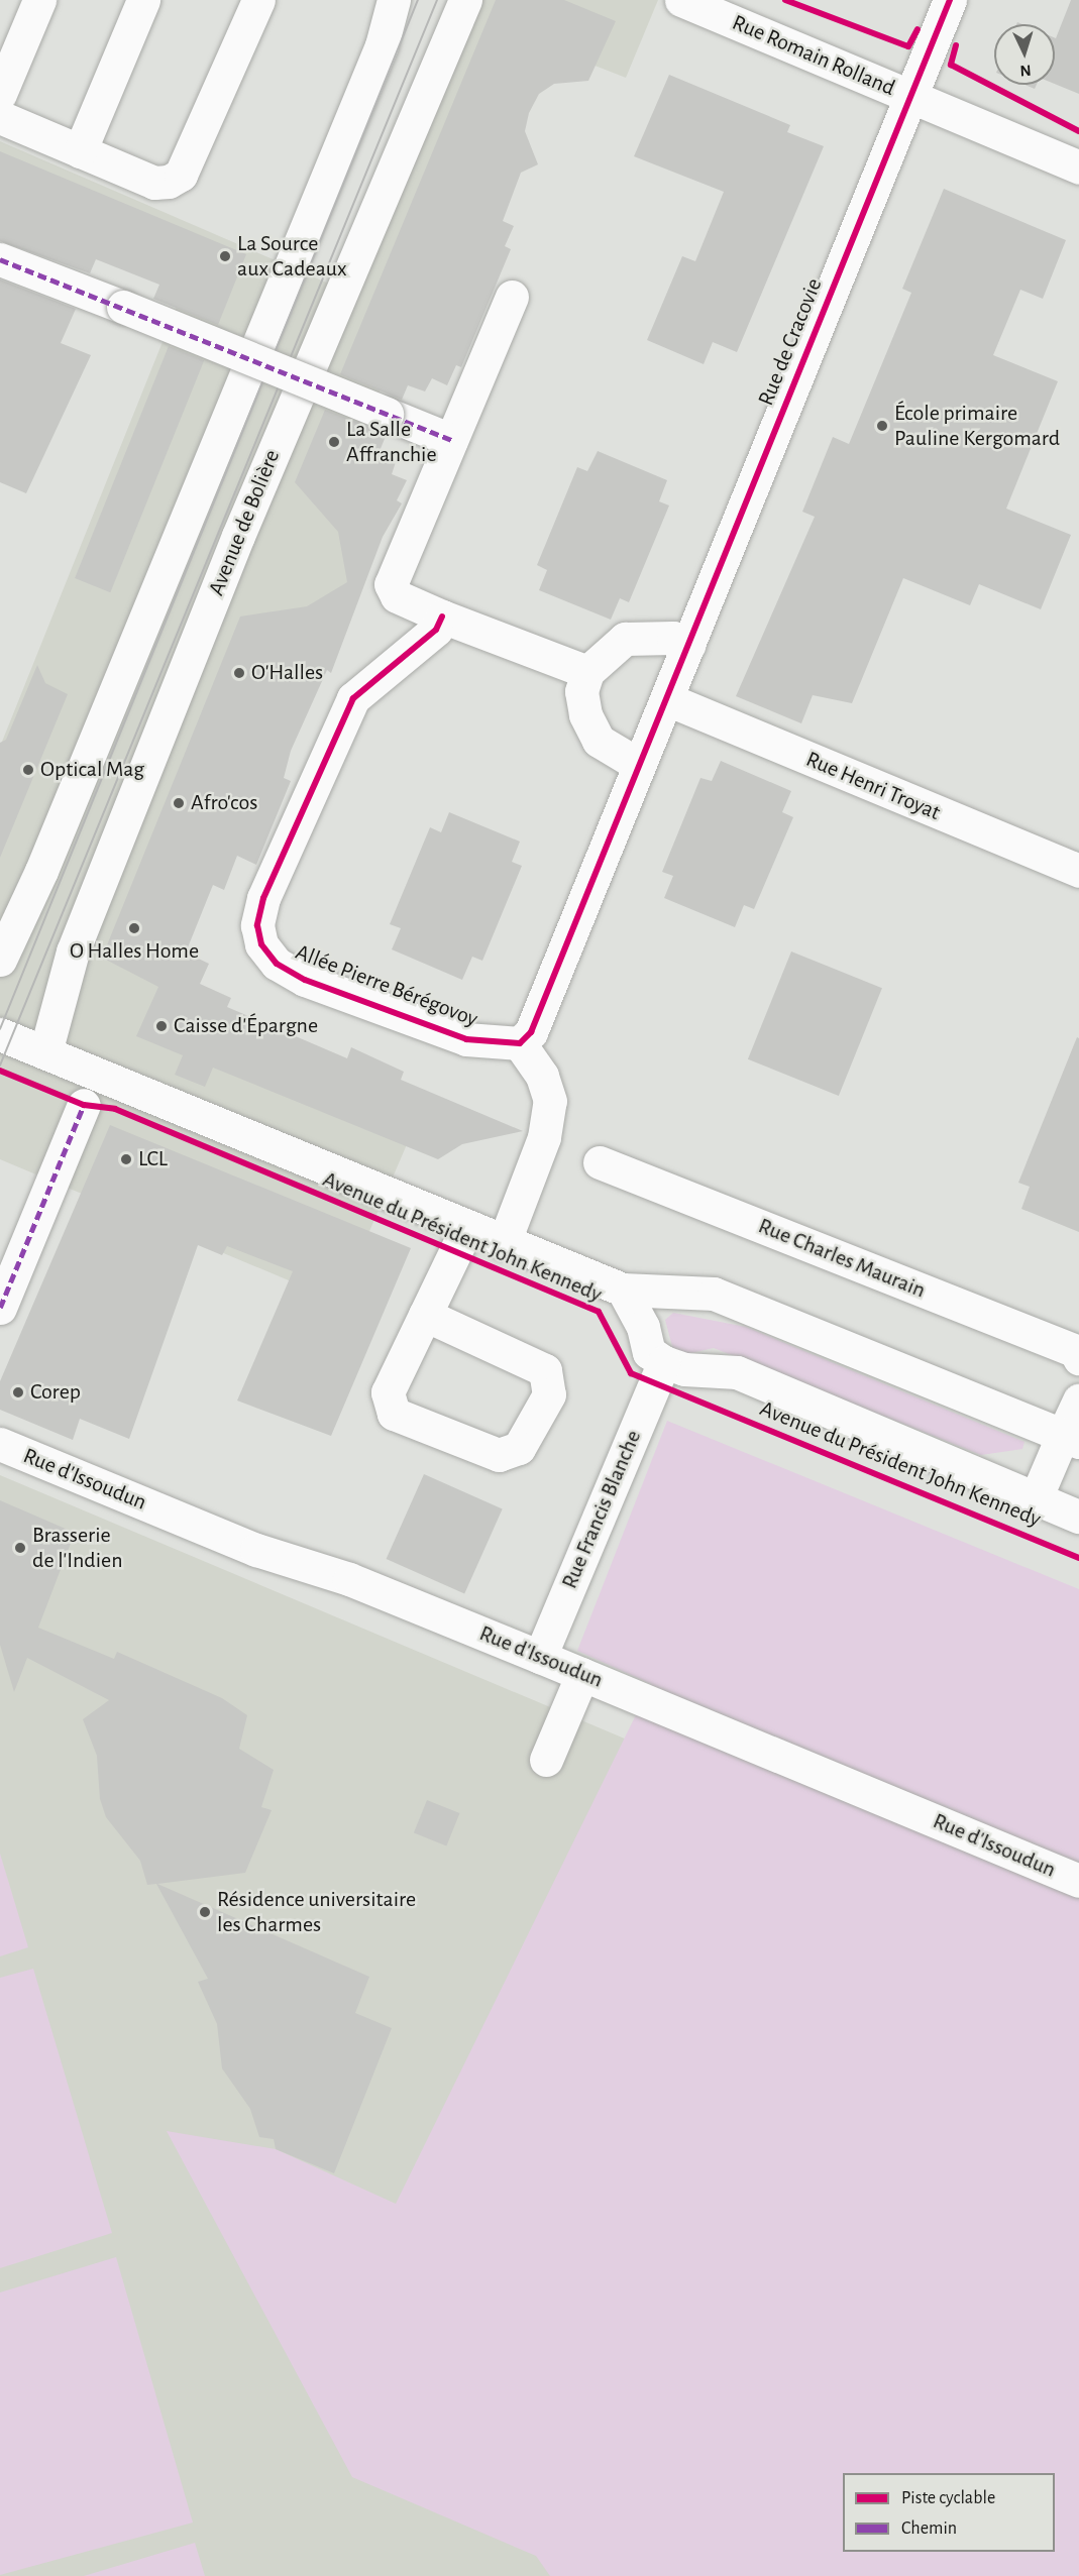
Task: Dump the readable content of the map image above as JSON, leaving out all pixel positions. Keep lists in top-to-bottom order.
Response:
{
  "streets": {
    "street": [
      "Rue Romain Rolland",
      "Rue de Cracovie",
      "Avenue de Bolière",
      "Rue Henri Troyat",
      "Allée Pierre Bérégovoy",
      "Avenue du Président John Kennedy",
      "Rue Charles Maurain",
      "Rue d'Issoudun",
      "Rue Francis Blanche"
    ]
  },
  "crossings": [
    ["Rue Romain Rolland", "Rue de Cracovie"],
    ["Rue de Cracovie", "Rue Henri Troyat"],
    ["Avenue de Bolière", "Avenue du Président John Kennedy"],
    ["Avenue du Président John Kennedy", "Rue Francis Blanche"],
    ["Rue d'Issoudun", "Rue Francis Blanche"]
  ],
  "places": [
    "La Source aux Cadeaux",
    "École primaire Pauline Kergomard",
    "La Salle Affranchie",
    "O'Halles",
    "Optical Mag",
    "Afro'cos",
    "O Halles Home",
    "Caisse d'Épargne",
    "LCL",
    "Corep",
    "Brasserie de l'Indien",
    "Résidence universitaire les Charmes"
  ],
  "legend": ["Piste cyclable", "Chemin"],
  "north": "bottom"
}
